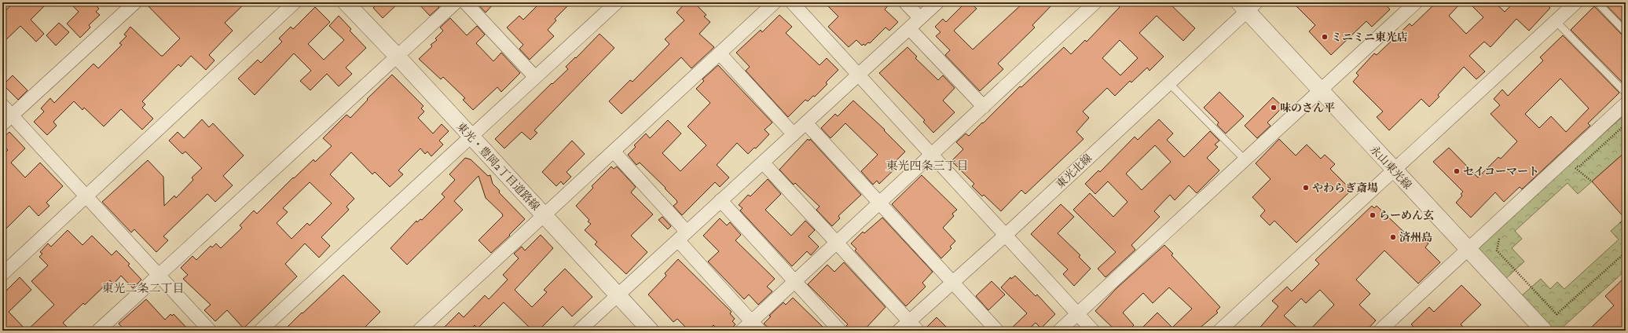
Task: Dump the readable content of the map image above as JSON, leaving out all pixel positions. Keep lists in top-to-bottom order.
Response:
{
  "streets": {
    "street": ["東光・豊岡2丁目道路線", "永山東光線", "東光北線"]
  },
  "crossings": [
    ["永山東光線", "東光北線"]
  ],
  "districts": ["東光四条三丁目", "東光二条二丁目"],
  "places": [
    "ミニミニ東光店",
    "味のさん平",
    "セイコーマート",
    "やわらぎ斎場",
    "らーめん玄",
    "済州島"
  ]
}
